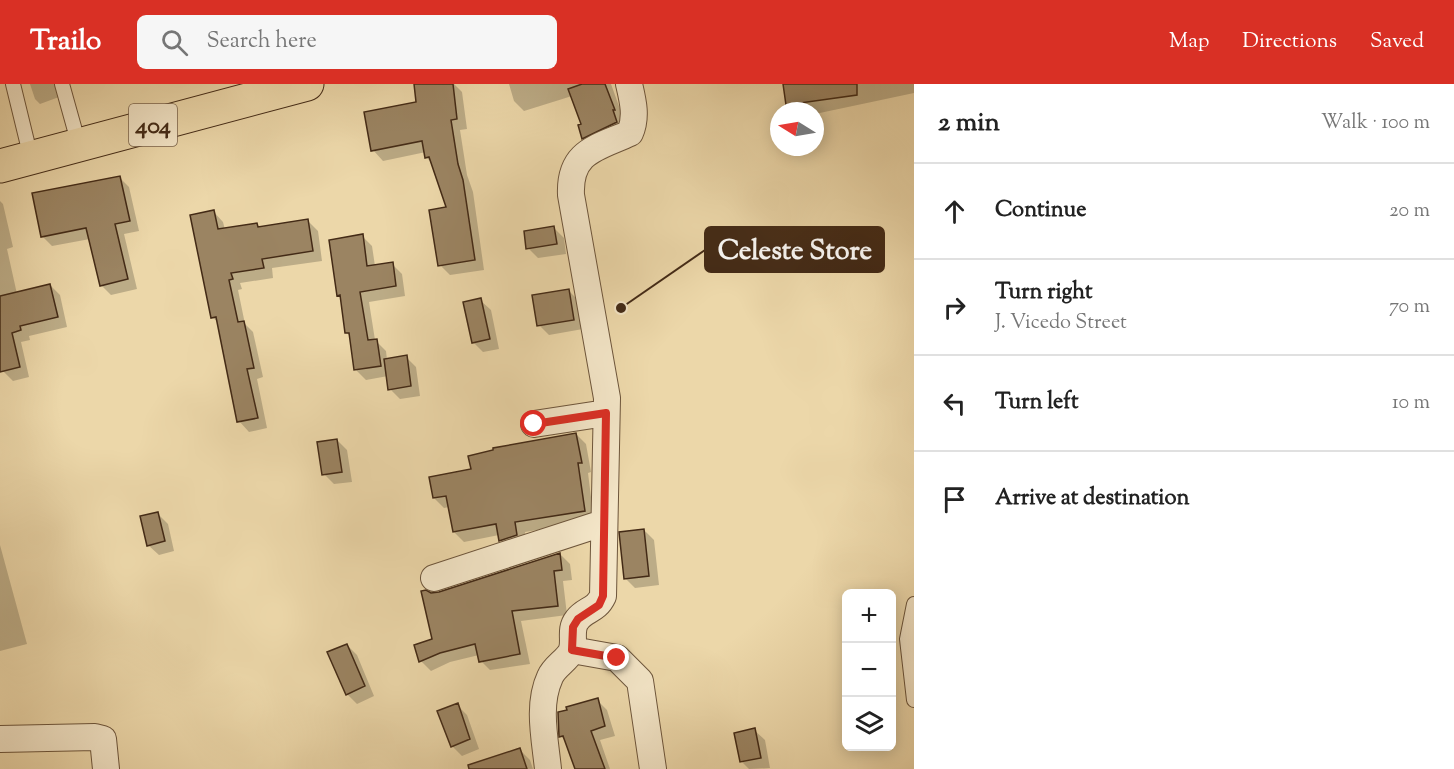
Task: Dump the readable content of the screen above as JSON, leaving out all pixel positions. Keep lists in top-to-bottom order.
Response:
{
  "streets": {
    "main road": ["404"]
  },
  "places": ["Celeste Store"],
  "north": "left",
  "page": {
    "header": "Trailo",
    "search": "Search here",
    "nav": ["Map", "Directions", "Saved"],
    "heading": ["2 min", "Walk · 100 m"],
    "list": [
      ["Continue", "20 m"],
      ["Turn right", "J. Vicedo Street", "70 m"],
      ["Turn left", "10 m"],
      "Arrive at destination"
    ],
    "map_buttons": ["+", "−"]
  }
}
